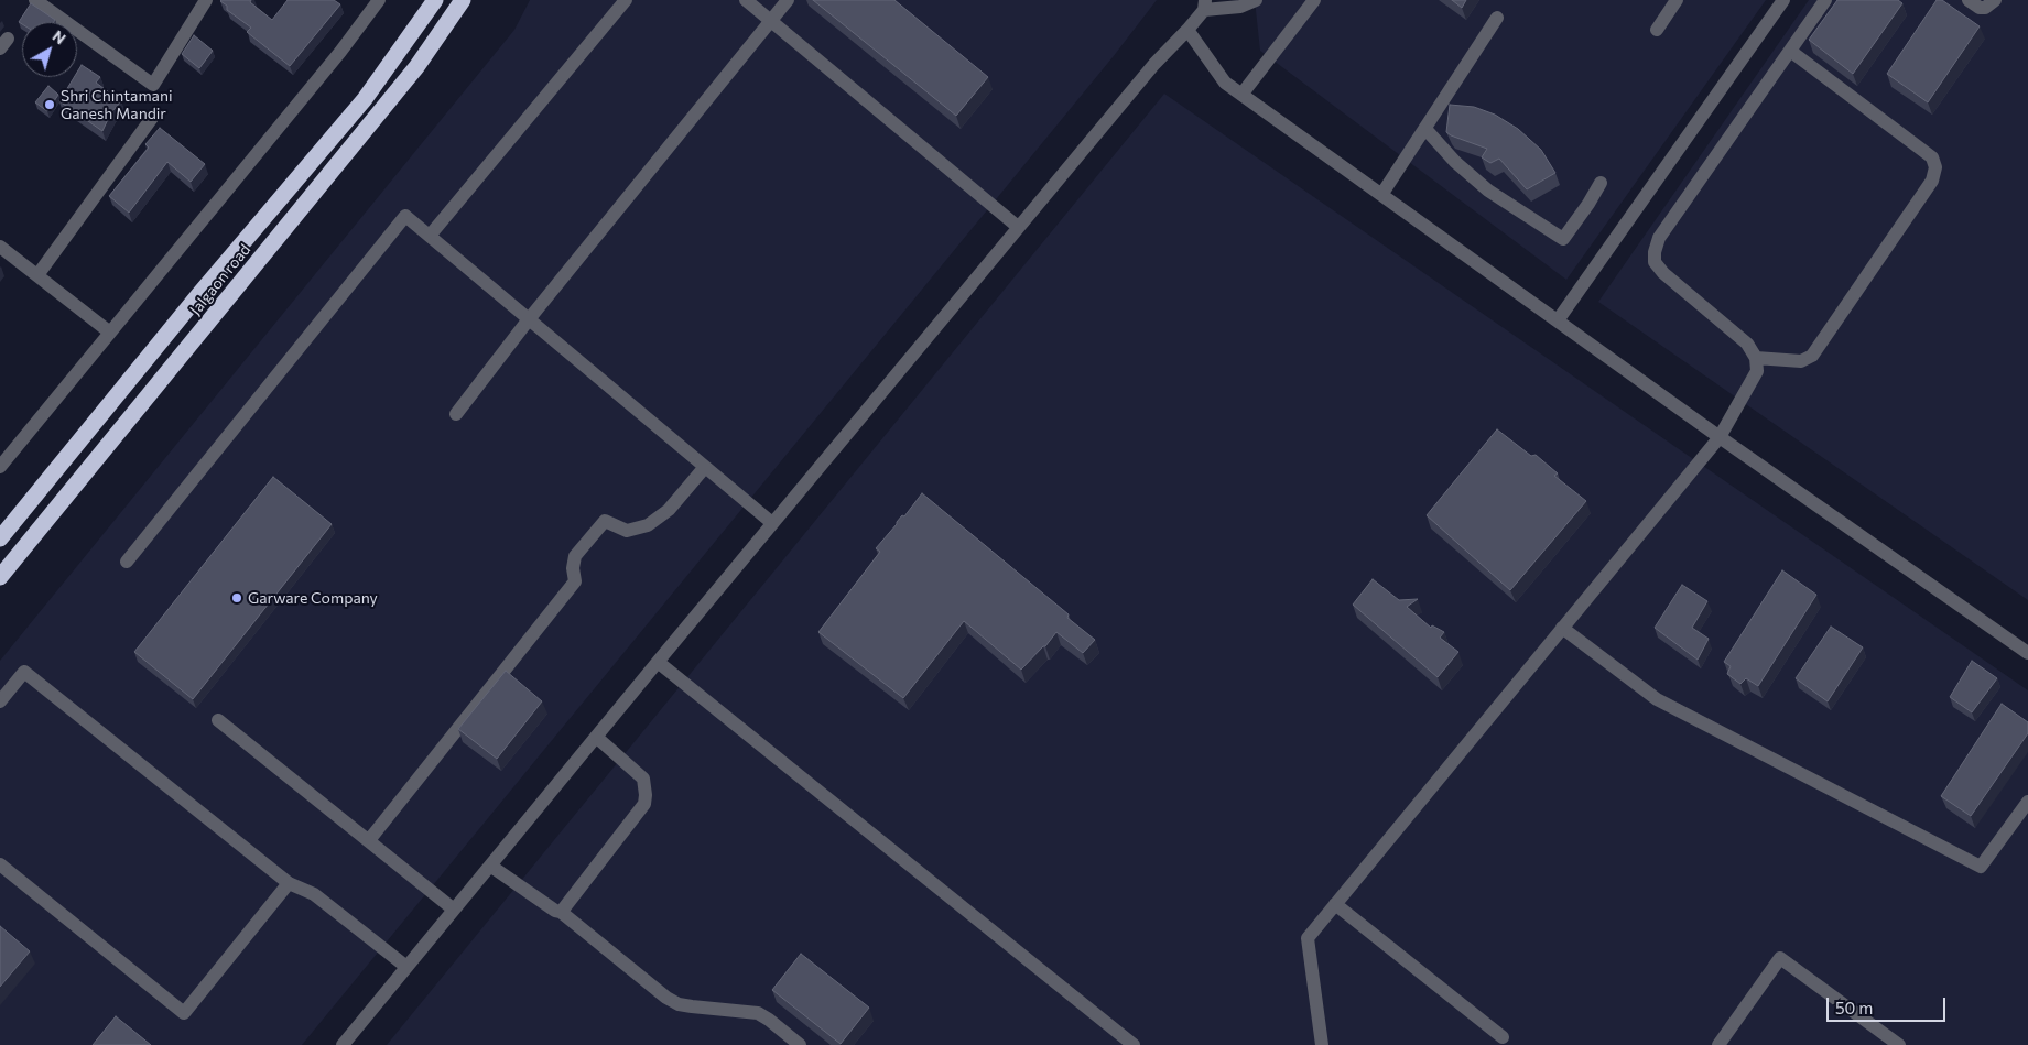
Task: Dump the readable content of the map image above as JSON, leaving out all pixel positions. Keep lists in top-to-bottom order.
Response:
{
  "streets": {
    "highway": ["Jalgaon road"]
  },
  "places": ["Shri Chintamani Ganesh Mandir", "Garware Company"],
  "scale_bar": "50 m",
  "north": "top right"
}
